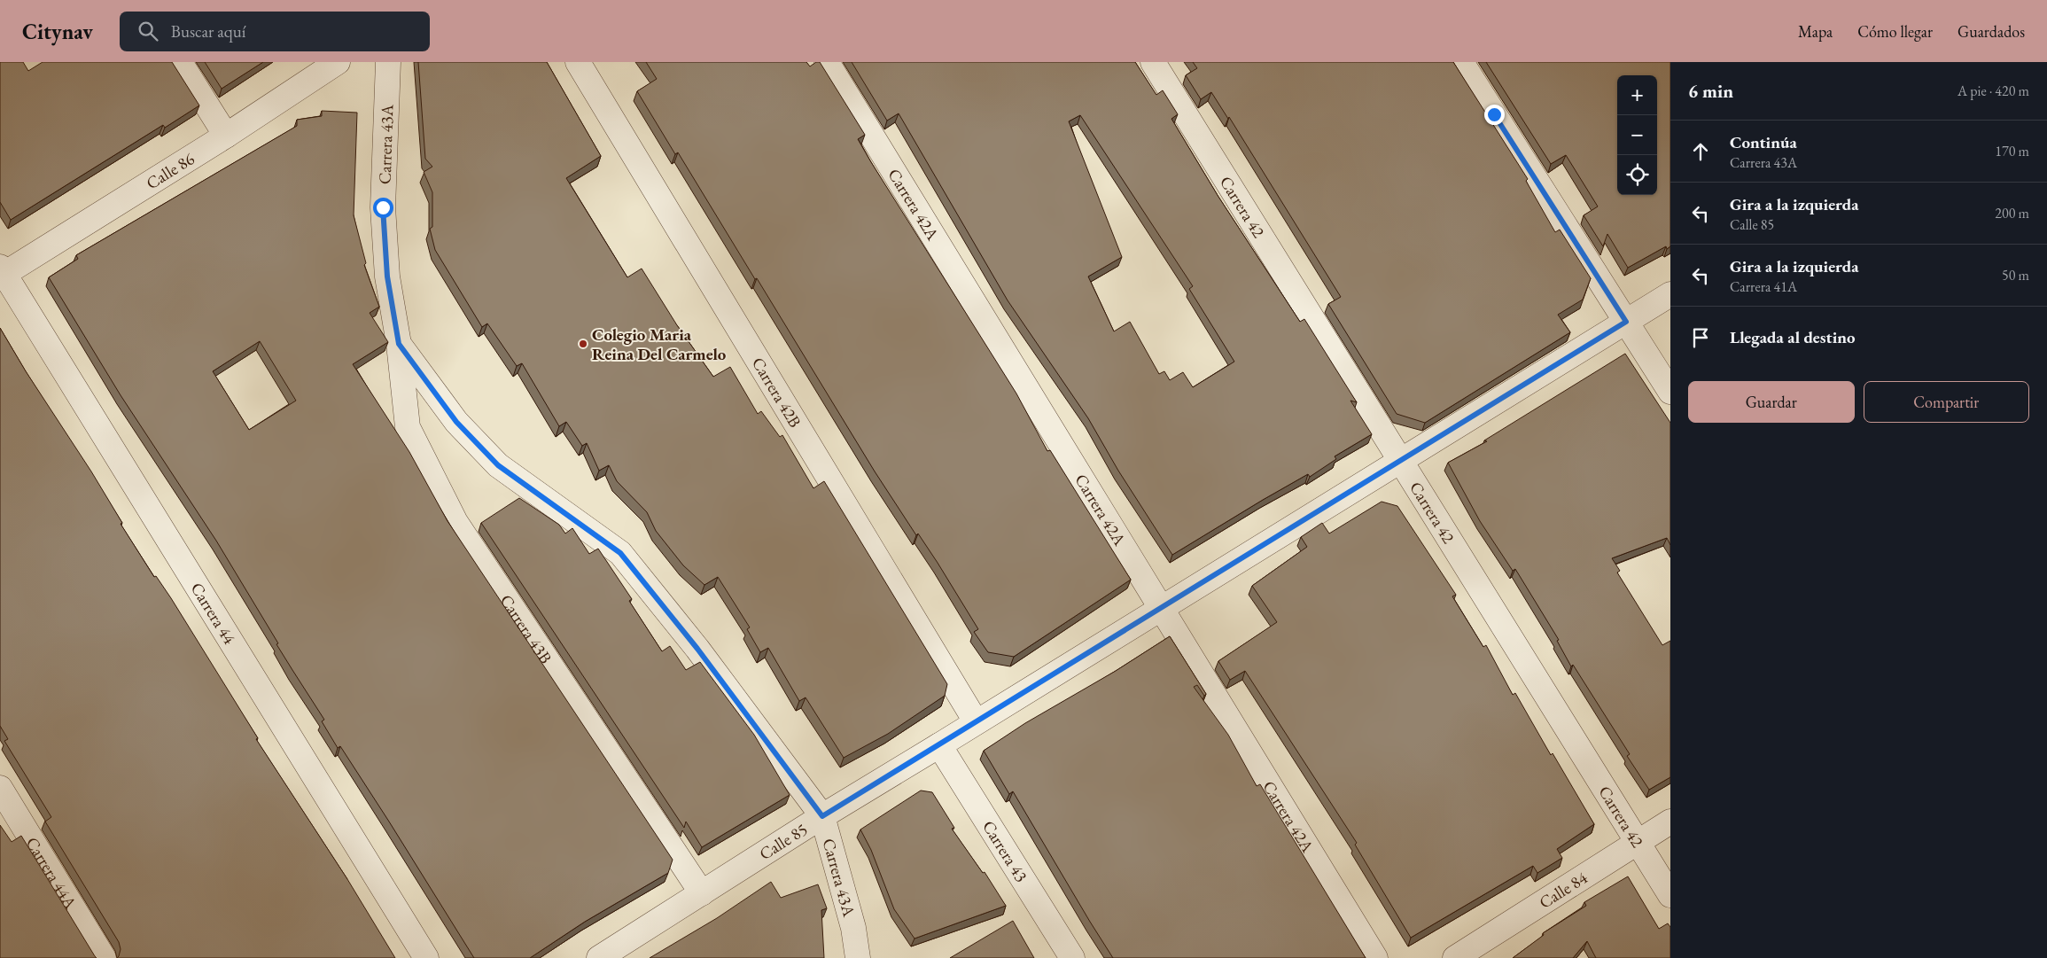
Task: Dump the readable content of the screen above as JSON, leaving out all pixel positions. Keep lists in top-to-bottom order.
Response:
{
  "streets": {
    "street": [
      "Carrera 43A",
      "Calle 86",
      "Carrera 42A",
      "Carrera 42",
      "Carrera 42B",
      "Carrera 44",
      "Carrera 43B",
      "Calle 85",
      "Carrera 43",
      "Carrera 44A",
      "Calle 84"
    ]
  },
  "crossings": [
    ["Carrera 43A", "Carrera 43B"],
    ["Carrera 43A", "Calle 85"],
    ["Calle 86", "Carrera 44"],
    ["Carrera 42A", "Calle 85"],
    ["Carrera 42", "Calle 85"],
    ["Carrera 42", "Calle 84"],
    ["Carrera 42B", "Calle 85"],
    ["Carrera 43B", "Calle 85"],
    ["Calle 85", "Carrera 43"]
  ],
  "places": ["Colegio Maria Reina Del Carmelo"],
  "page": {
    "header": "Citynav",
    "search": "Buscar aquí",
    "nav": ["Mapa", "Cómo llegar", "Guardados"],
    "heading": ["6 min", "A pie · 420 m"],
    "map_buttons": ["+", "−"],
    "list": [
      ["Continúa", "Carrera 43A", "170 m"],
      ["Gira a la izquierda", "Calle 85", "200 m"],
      ["Gira a la izquierda", "Carrera 41A", "50 m"],
      "Llegada al destino"
    ],
    "buttons": ["Guardar", "Compartir"]
  }
}
